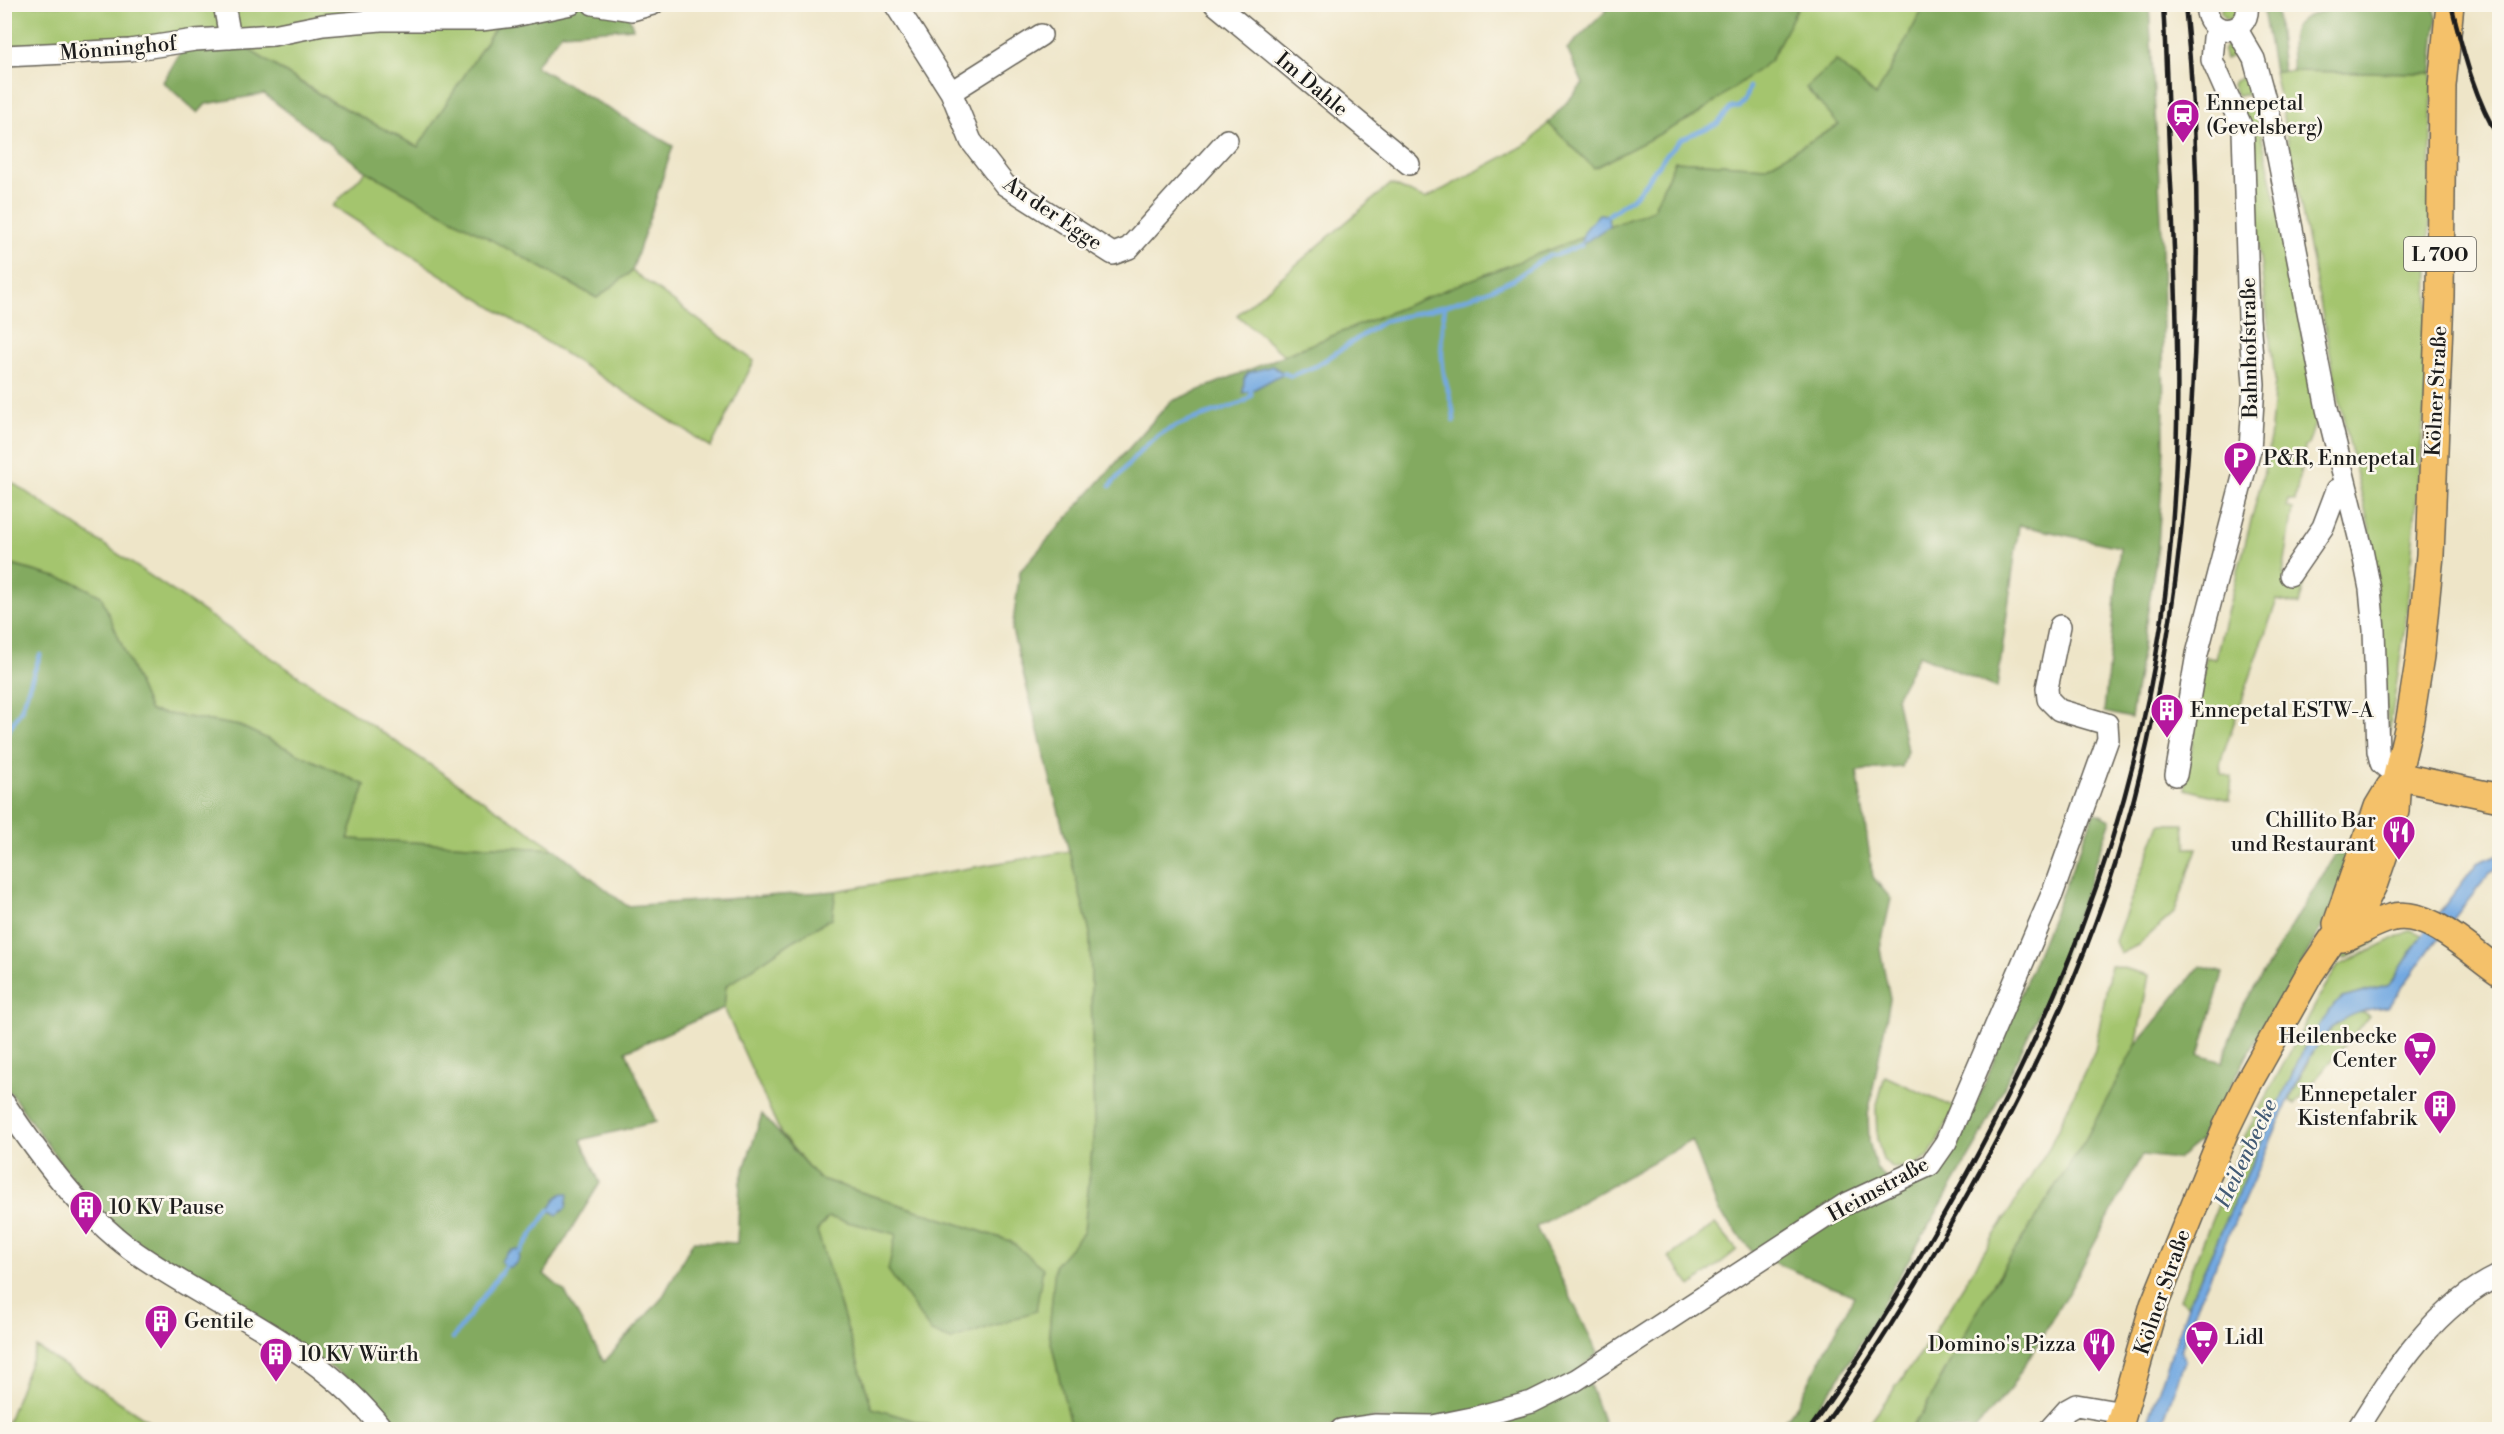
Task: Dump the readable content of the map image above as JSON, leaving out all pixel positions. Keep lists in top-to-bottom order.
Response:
{
  "streets": {
    "main road": ["L 700", "Kölner Straße"],
    "street": [
      "Mönninghof",
      "Im Dahle",
      "An der Egge",
      "Bahnhofstraße",
      "Heimstraße"
    ]
  },
  "water": ["Heilenbecke"],
  "places": {
    "station": ["Ennepetal (Gevelsberg)"],
    "parking": ["P&R, Ennepetal"],
    "building": [
      "Ennepetal ESTW-A",
      "Ennepetaler Kistenfabrik",
      "10 KV Pause",
      "Gentile",
      "10 KV Würth"
    ],
    "restaurant": ["Chillito Bar und Restaurant", "Domino's Pizza"],
    "supermarket": ["Heilenbecke Center", "Lidl"]
  }
}
